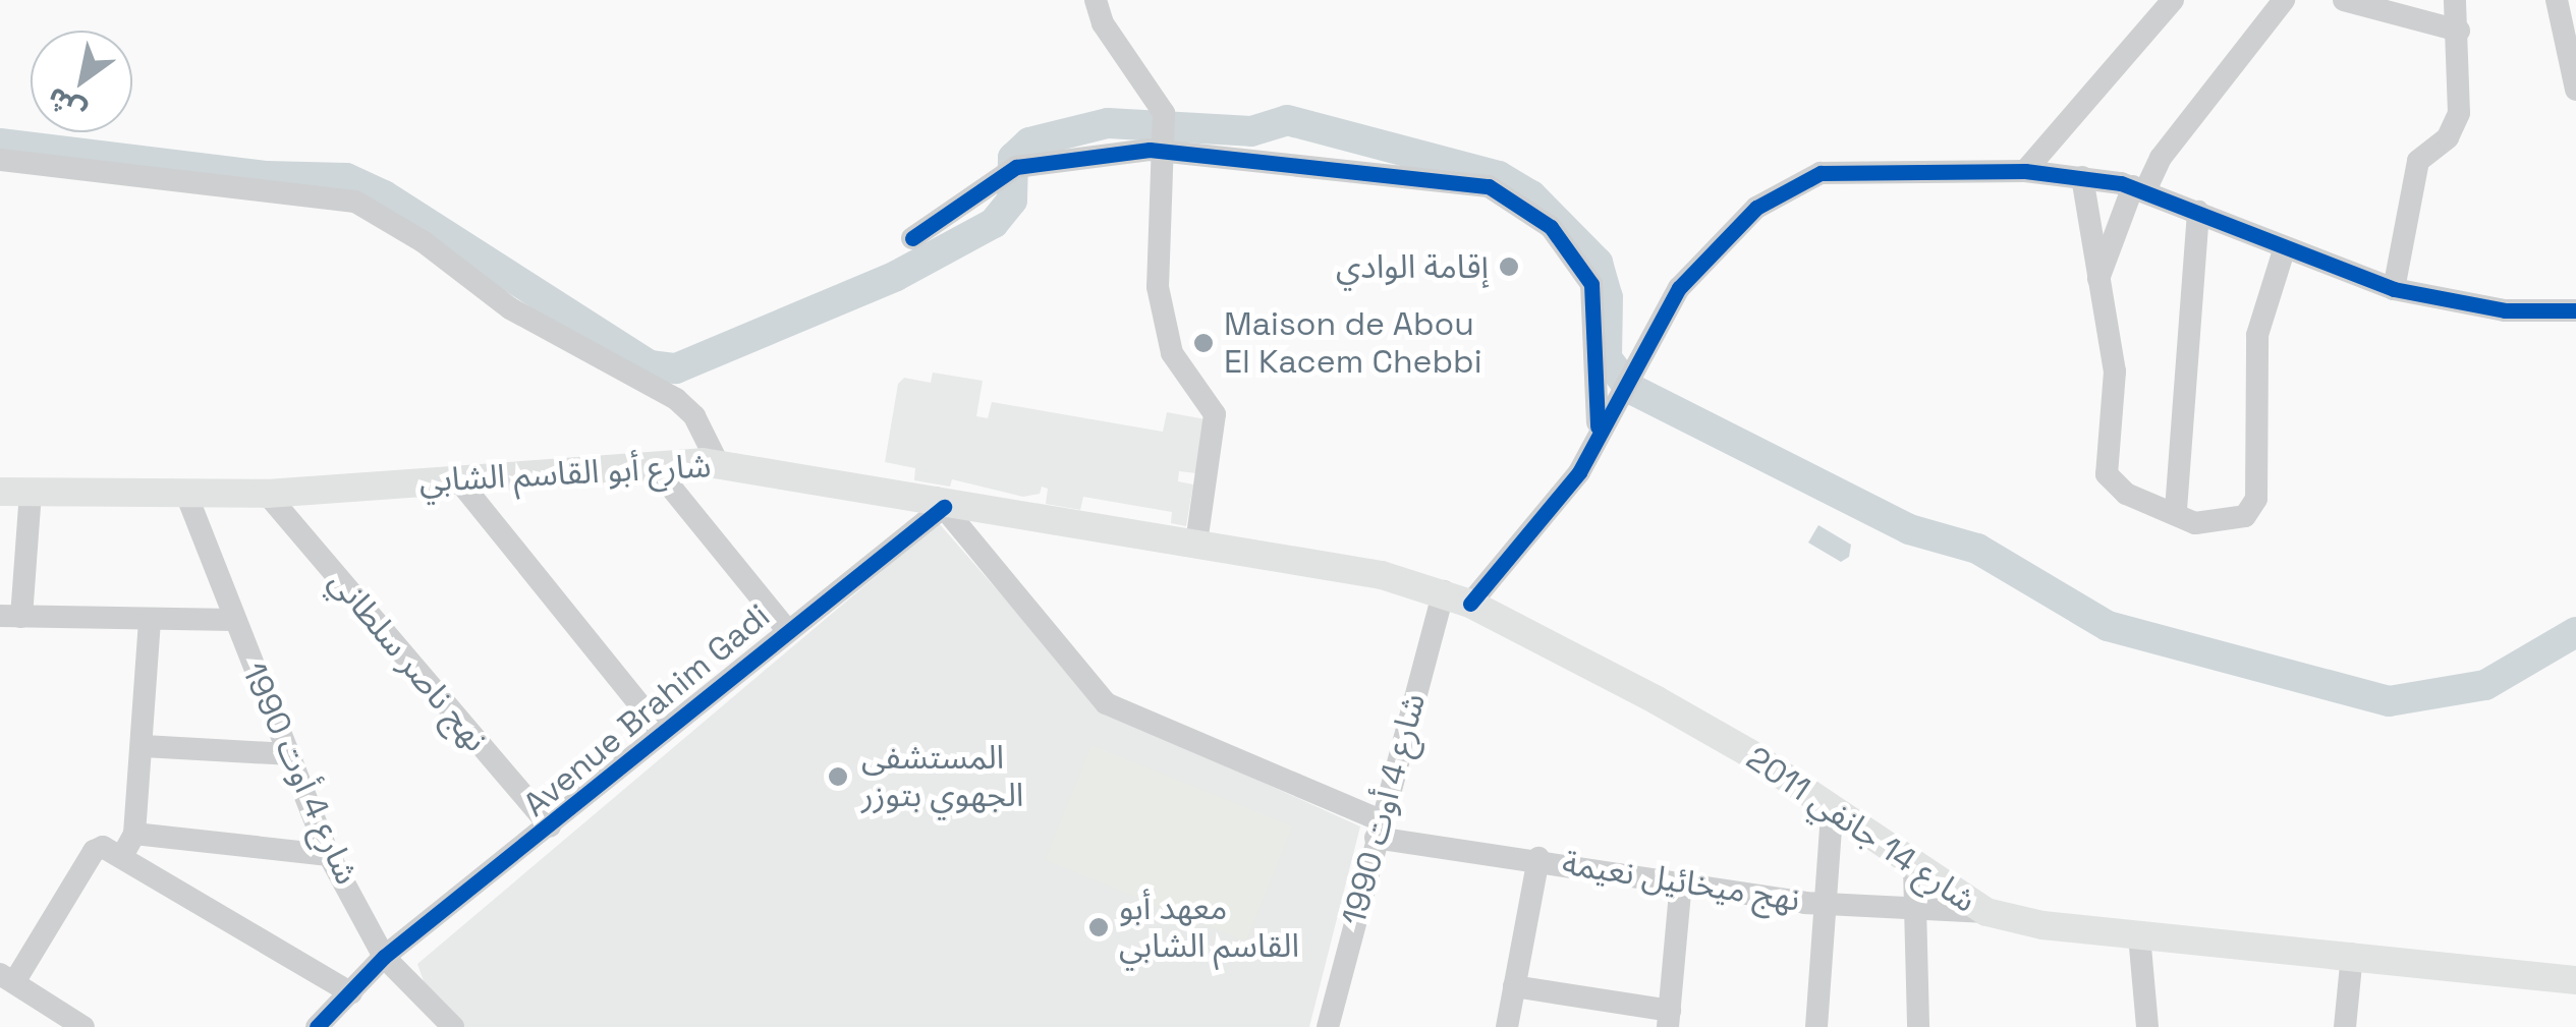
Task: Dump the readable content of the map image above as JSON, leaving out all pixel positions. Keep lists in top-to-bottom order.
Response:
{
  "streets": {
    "main road": ["شارع أبو القاسم الشابي", "شارع 14 جانفي 2011"],
    "street": [
      "نهج ناصر سلطاني",
      "Avenue Brahim Gadi",
      "شارع 4 أوت 1990",
      "نهج ميخائيل نعيمة"
    ]
  },
  "crossings": [
    ["شارع أبو القاسم الشابي", "نهج ناصر سلطاني"],
    ["شارع أبو القاسم الشابي", "Avenue Brahim Gadi"],
    ["شارع أبو القاسم الشابي", "شارع 4 أوت 1990"],
    ["شارع أبو القاسم الشابي", "شارع 14 جانفي 2011"],
    ["شارع أبو القاسم الشابي", "نهج ميخائيل نعيمة"],
    ["نهج ناصر سلطاني", "Avenue Brahim Gadi"],
    ["Avenue Brahim Gadi", "شارع 4 أوت 1990"],
    ["Avenue Brahim Gadi", "نهج ميخائيل نعيمة"],
    ["شارع 4 أوت 1990", "شارع 14 جانفي 2011"],
    ["شارع 4 أوت 1990", "نهج ميخائيل نعيمة"],
    ["شارع 14 جانفي 2011", "نهج ميخائيل نعيمة"]
  ],
  "places": [
    "إقامة الوادي",
    "Maison de Abou El Kacem Chebbi",
    "المستشفى الجهوي بتوزر",
    "معهد أبو القاسم الشابي"
  ],
  "north": "bottom left"
}
